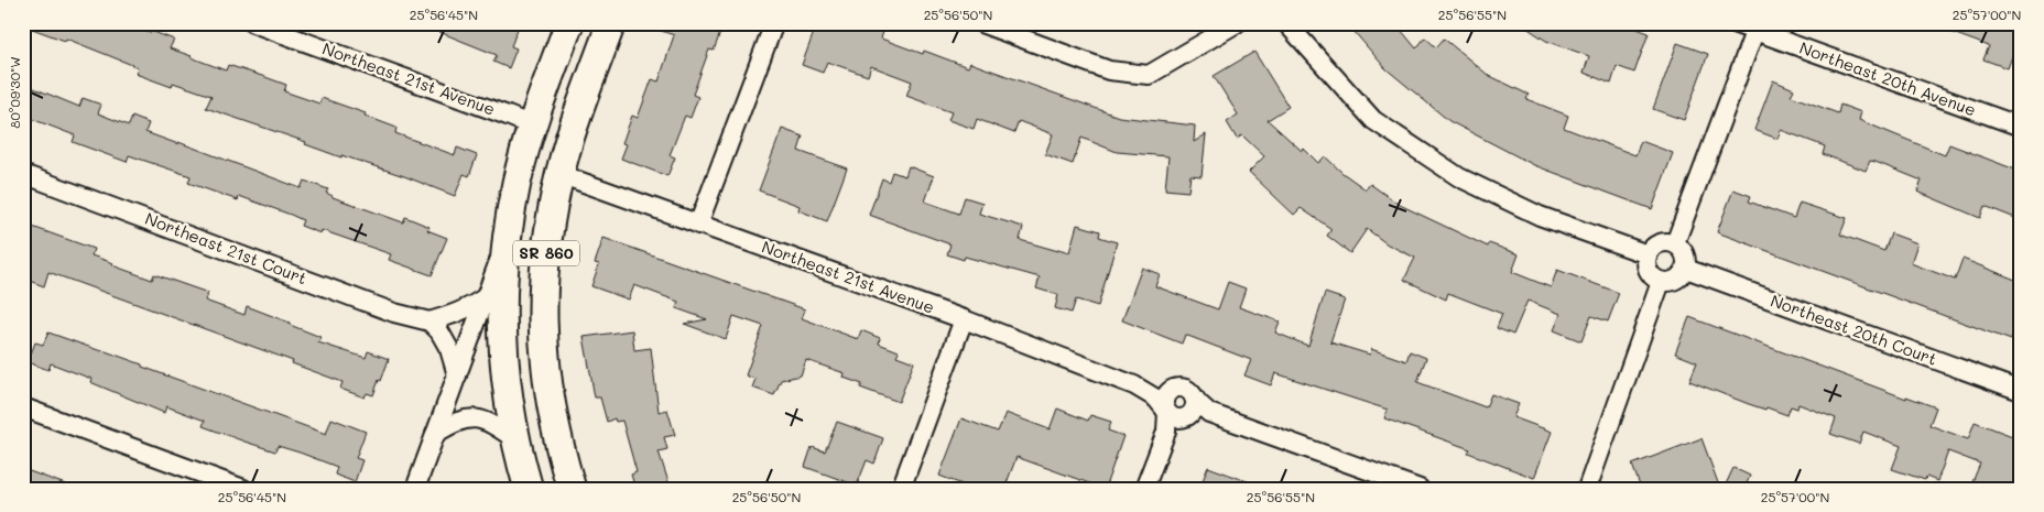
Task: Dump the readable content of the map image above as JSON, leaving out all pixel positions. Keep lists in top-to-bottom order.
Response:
{
  "streets": {
    "main road": ["SR 860"],
    "street": [
      "Northeast 21st Avenue",
      "Northeast 20th Avenue",
      "Northeast 21st Court",
      "Northeast 20th Court"
    ]
  },
  "crossings": [
    ["Northeast 21st Avenue", "SR 860"]
  ],
  "coordinates": [
    "25°56'45\"N",
    "25°56'50\"N",
    "25°56'55\"N",
    "25°57'00\"N",
    "80°09'30\"W"
  ]
}
